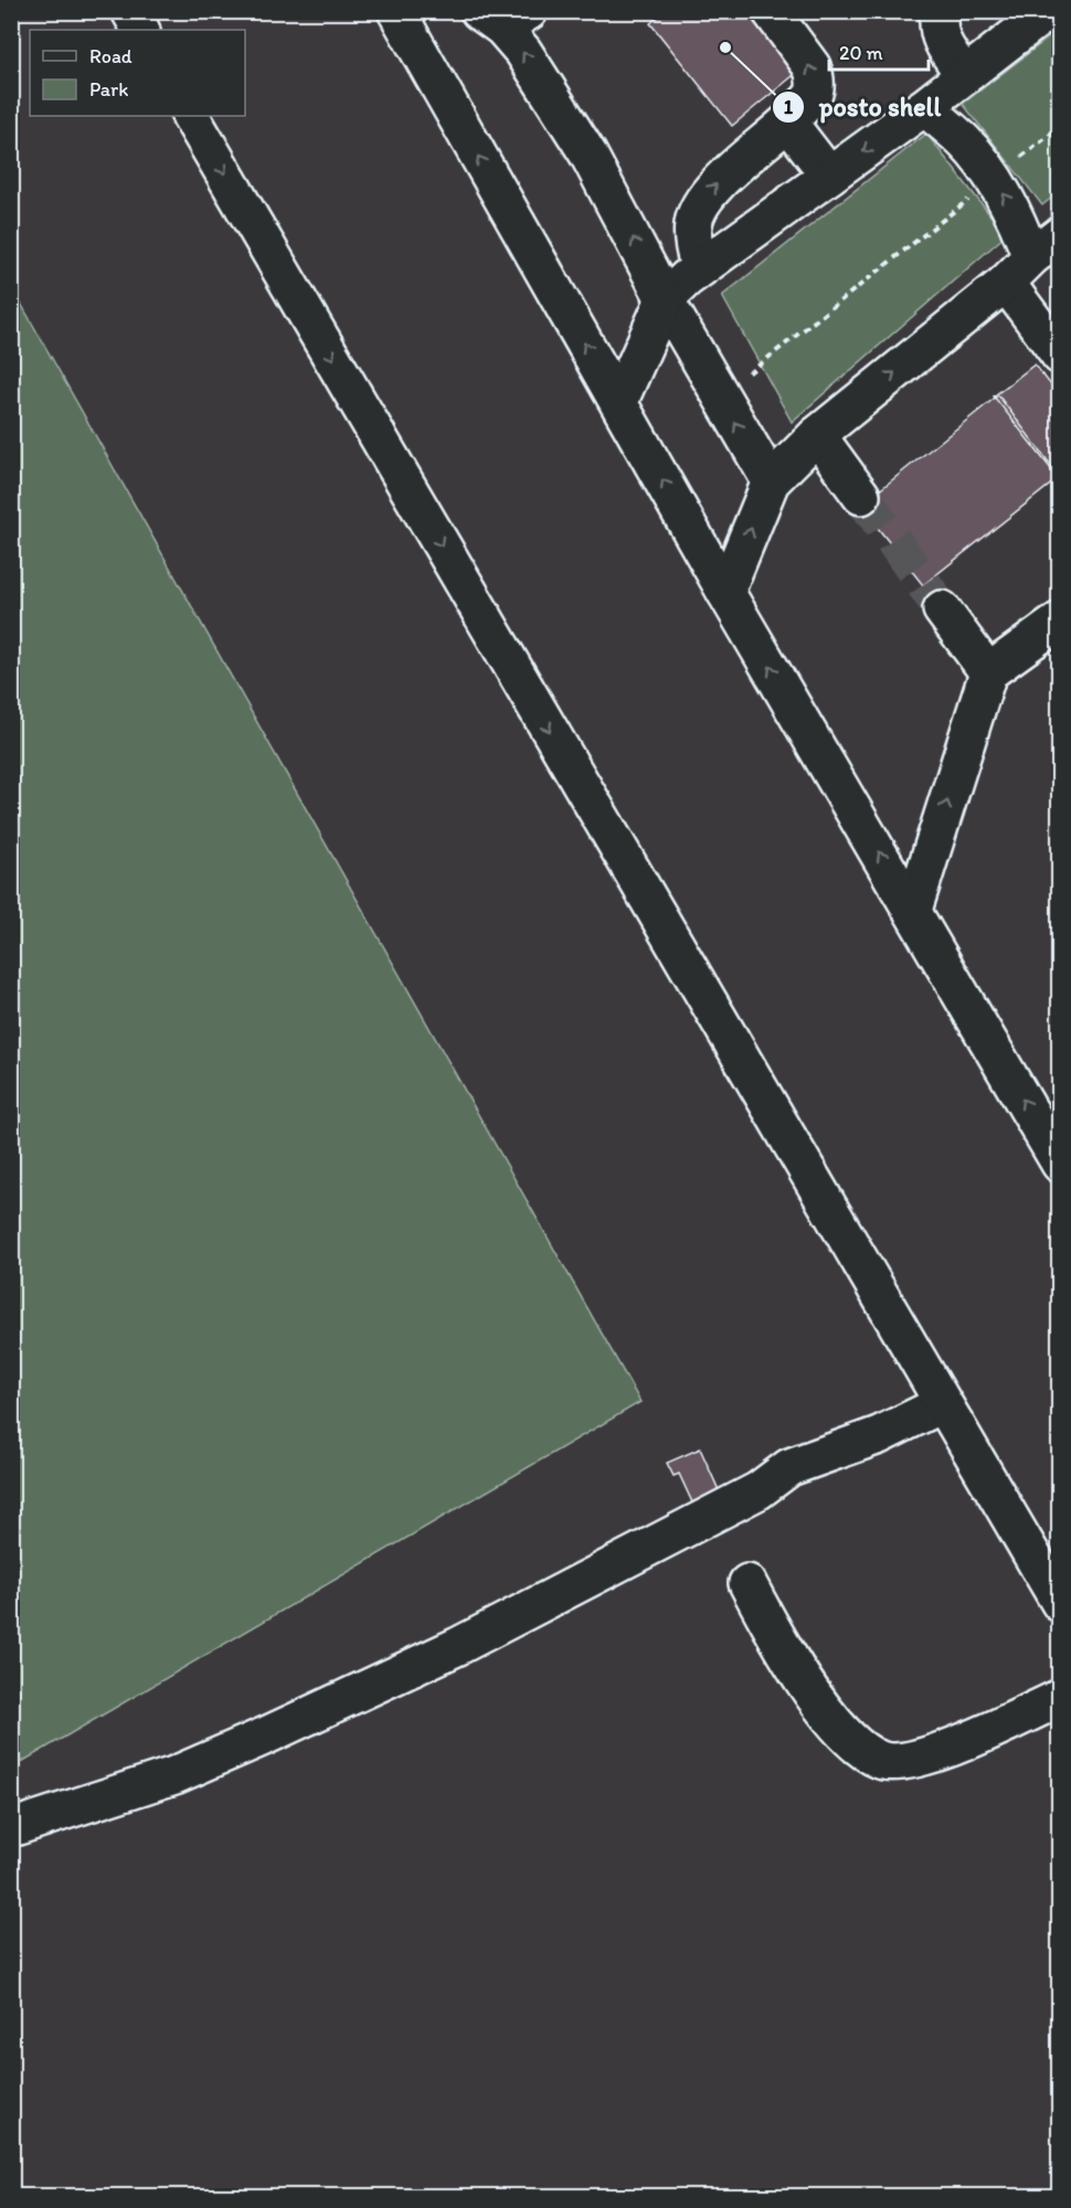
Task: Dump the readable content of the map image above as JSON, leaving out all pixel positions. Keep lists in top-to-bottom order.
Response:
{
  "places": ["posto shell"],
  "legend": ["Road", "Park"],
  "scale_bar": "20 m"
}
